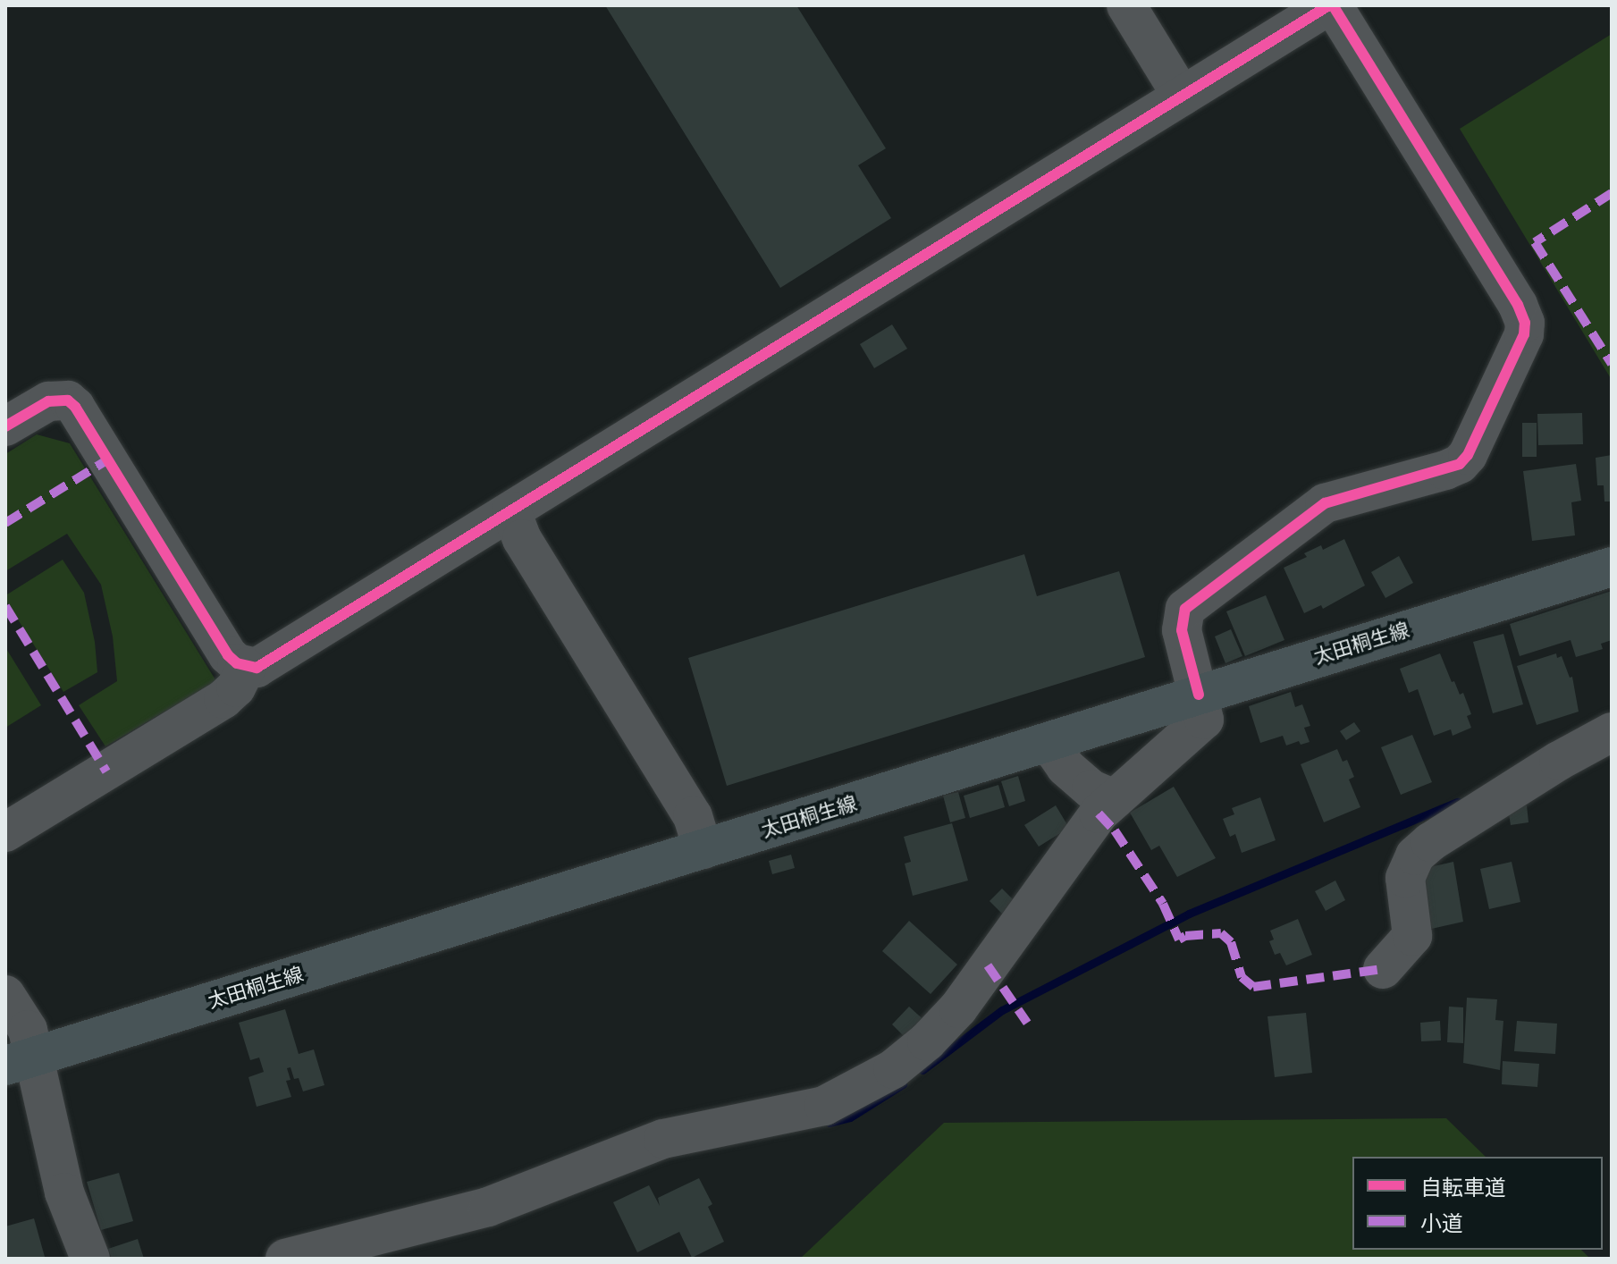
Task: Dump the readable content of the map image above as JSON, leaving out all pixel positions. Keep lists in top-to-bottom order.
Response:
{
  "streets": {
    "main road": ["太田桐生線"]
  },
  "legend": ["自転車道", "小道"]
}
